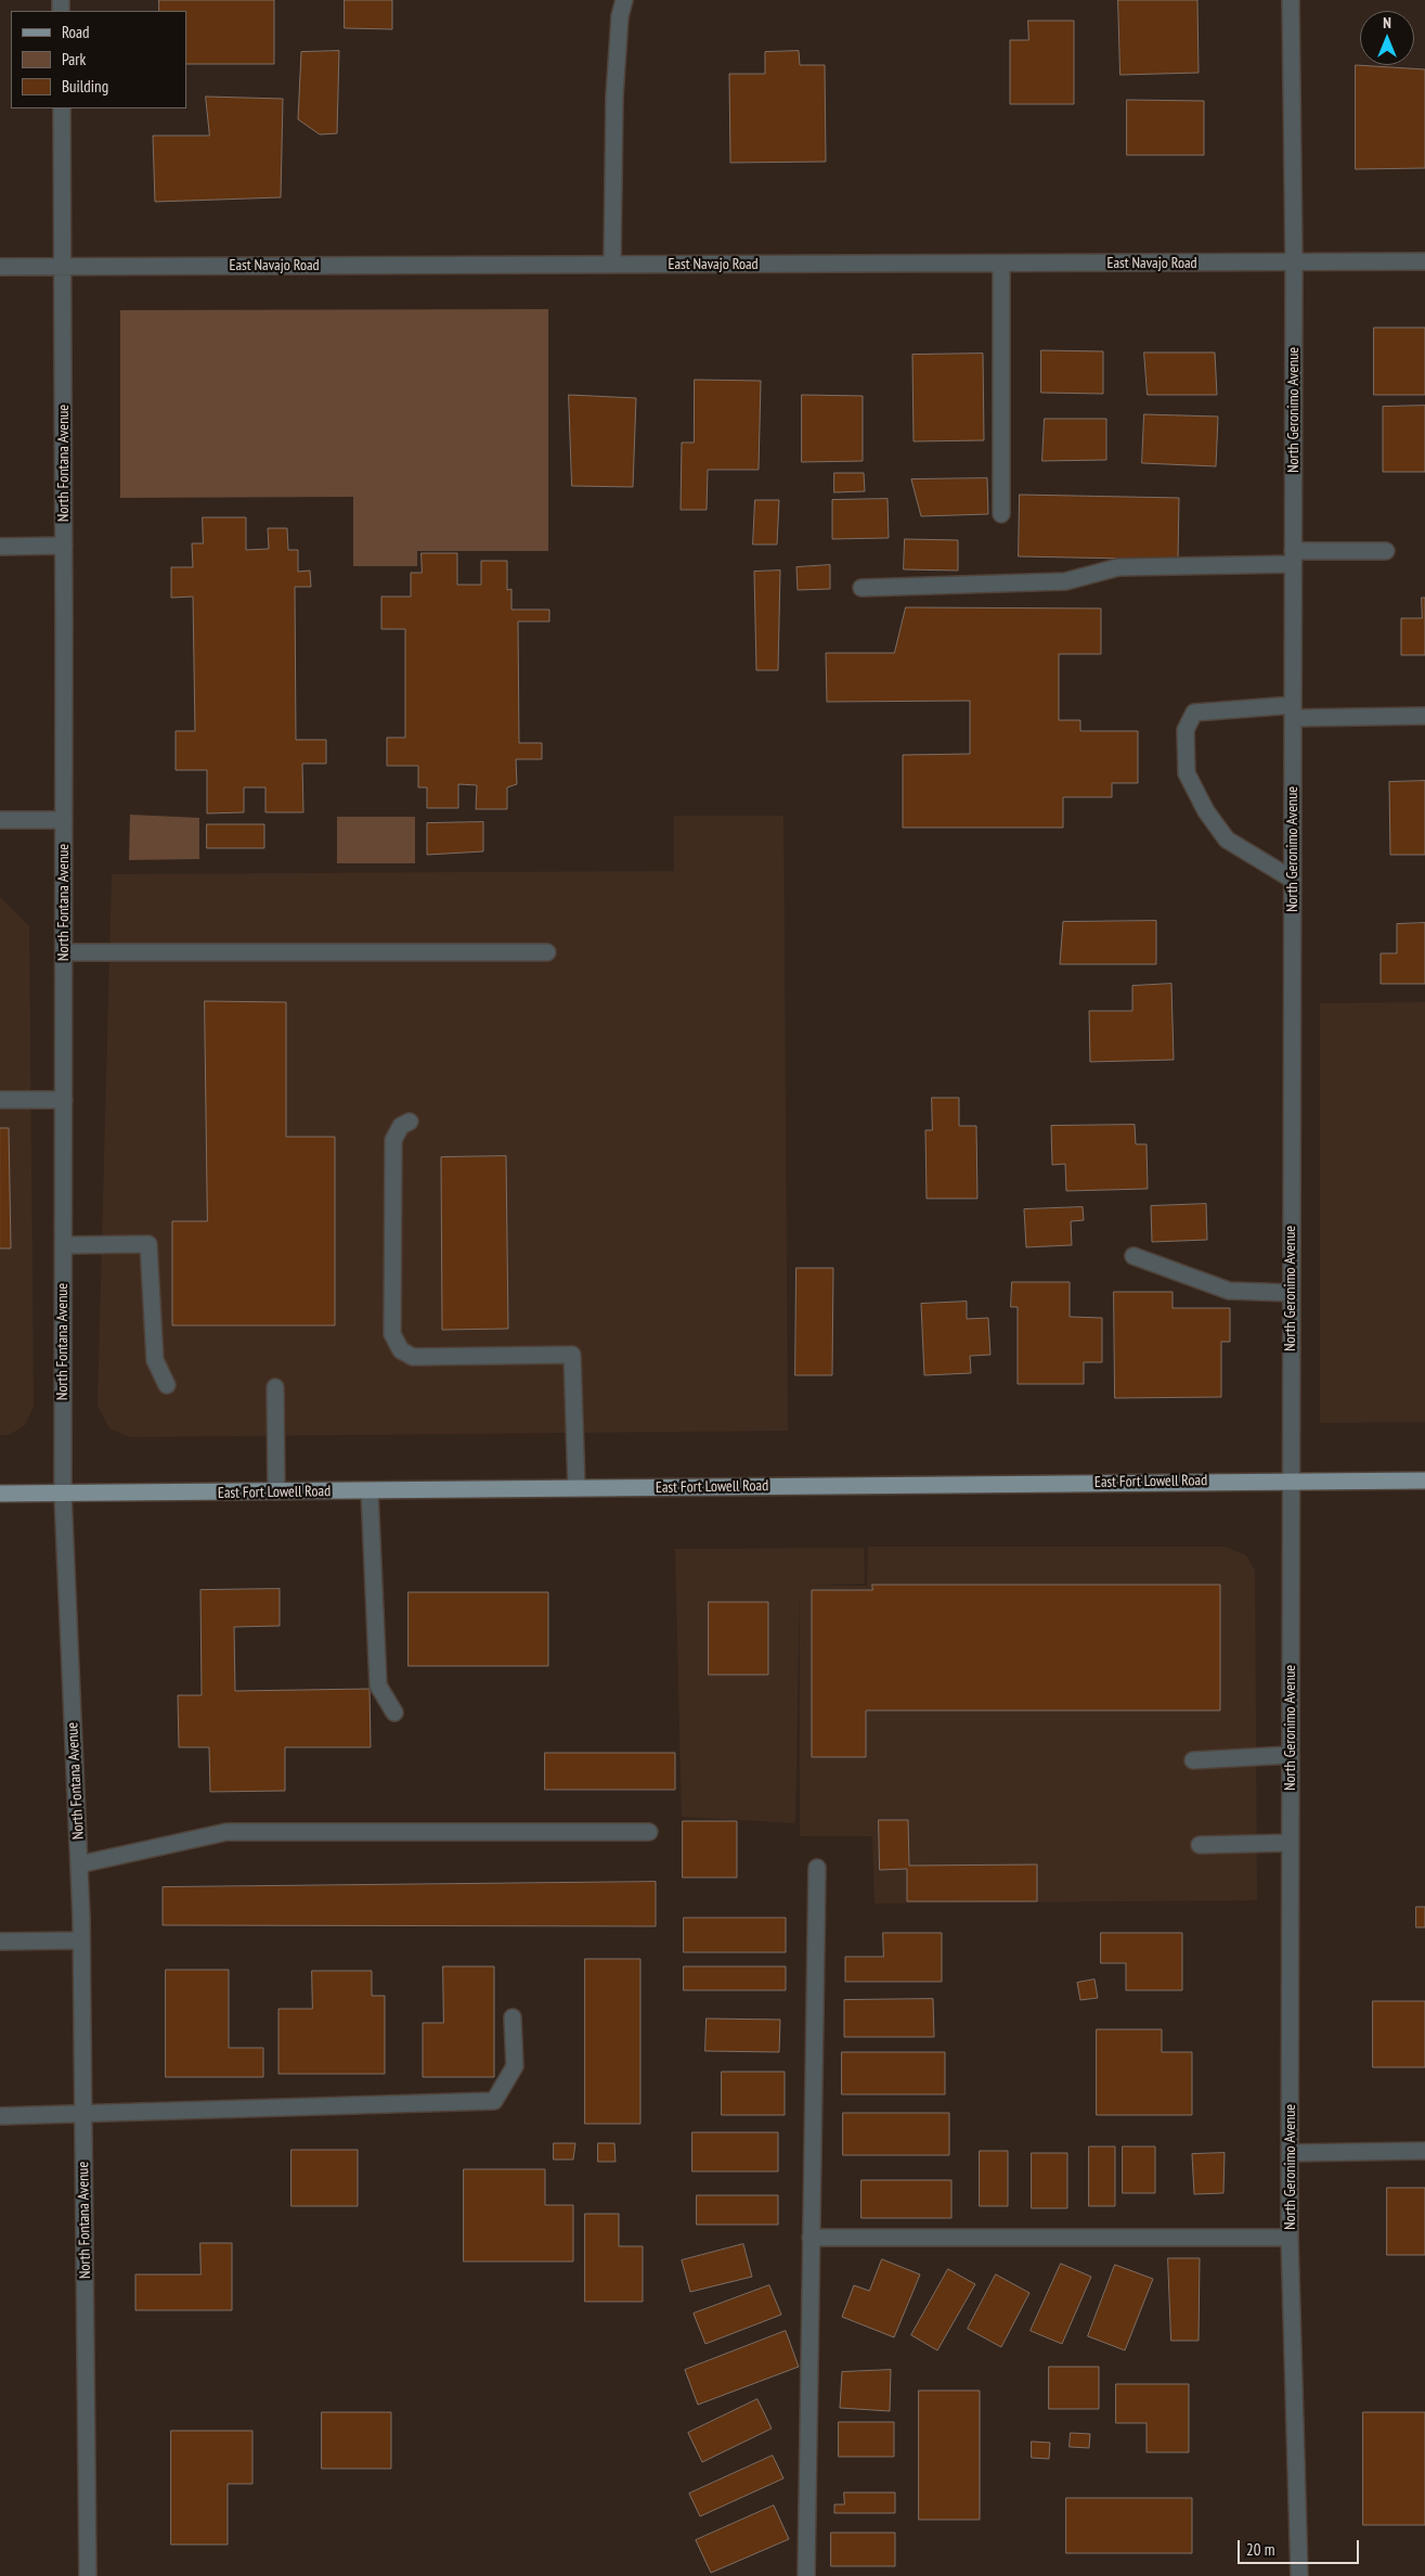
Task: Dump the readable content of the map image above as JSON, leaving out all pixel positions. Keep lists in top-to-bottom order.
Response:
{
  "streets": {
    "main road": ["East Fort Lowell Road"],
    "street": ["East Navajo Road", "North Geronimo Avenue", "North Fontana Avenue"]
  },
  "crossings": [
    ["East Navajo Road", "North Geronimo Avenue"],
    ["East Navajo Road", "North Fontana Avenue"],
    ["North Geronimo Avenue", "East Fort Lowell Road"],
    ["North Fontana Avenue", "East Fort Lowell Road"]
  ],
  "legend": ["Road", "Park", "Building"],
  "scale_bar": "20 m",
  "north": "top"
}
